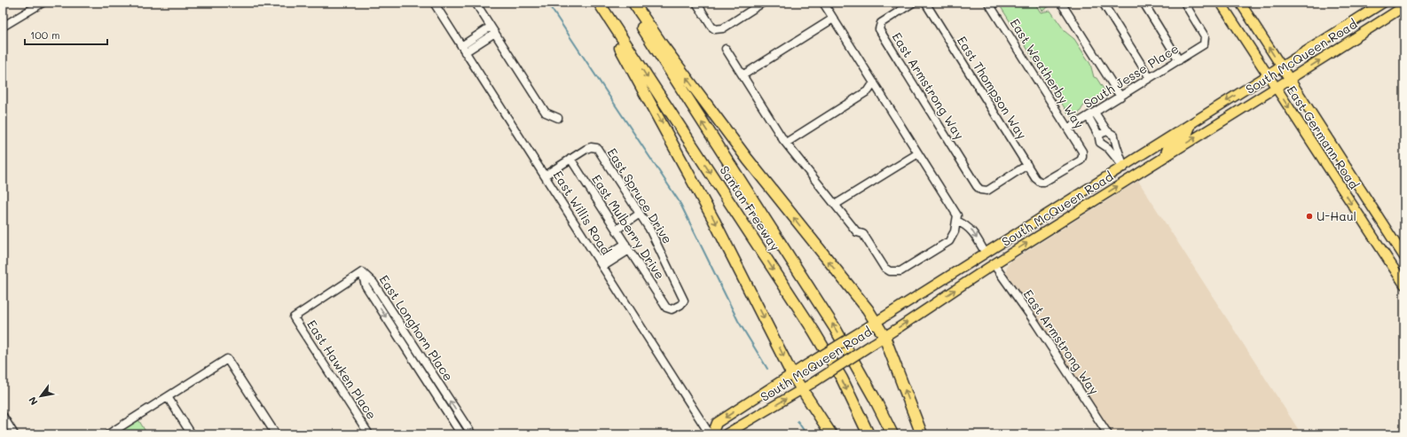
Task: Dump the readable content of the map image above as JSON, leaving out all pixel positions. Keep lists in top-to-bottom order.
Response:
{
  "streets": {
    "highway": ["Santan Freeway"],
    "main road": ["South McQueen Road", "East Germann Road"],
    "street": [
      "East Weatherby Way",
      "South Jesse Place",
      "East Armstrong Way",
      "East Thompson Way",
      "East Spruce Drive",
      "East Willis Road",
      "East Mulberry Drive",
      "East Longhorn Place",
      "East Hawken Place"
    ]
  },
  "crossings": [
    ["South McQueen Road", "East Armstrong Way"],
    ["South McQueen Road", "East Germann Road"],
    ["South McQueen Road", "East Willis Road"],
    ["East Weatherby Way", "South Jesse Place"],
    ["East Weatherby Way", "East Thompson Way"],
    ["East Armstrong Way", "East Thompson Way"],
    ["East Spruce Drive", "East Mulberry Drive"],
    ["East Longhorn Place", "East Hawken Place"]
  ],
  "places": ["U-Haul"],
  "scale_bar": "100 m",
  "north": "bottom left"
}
